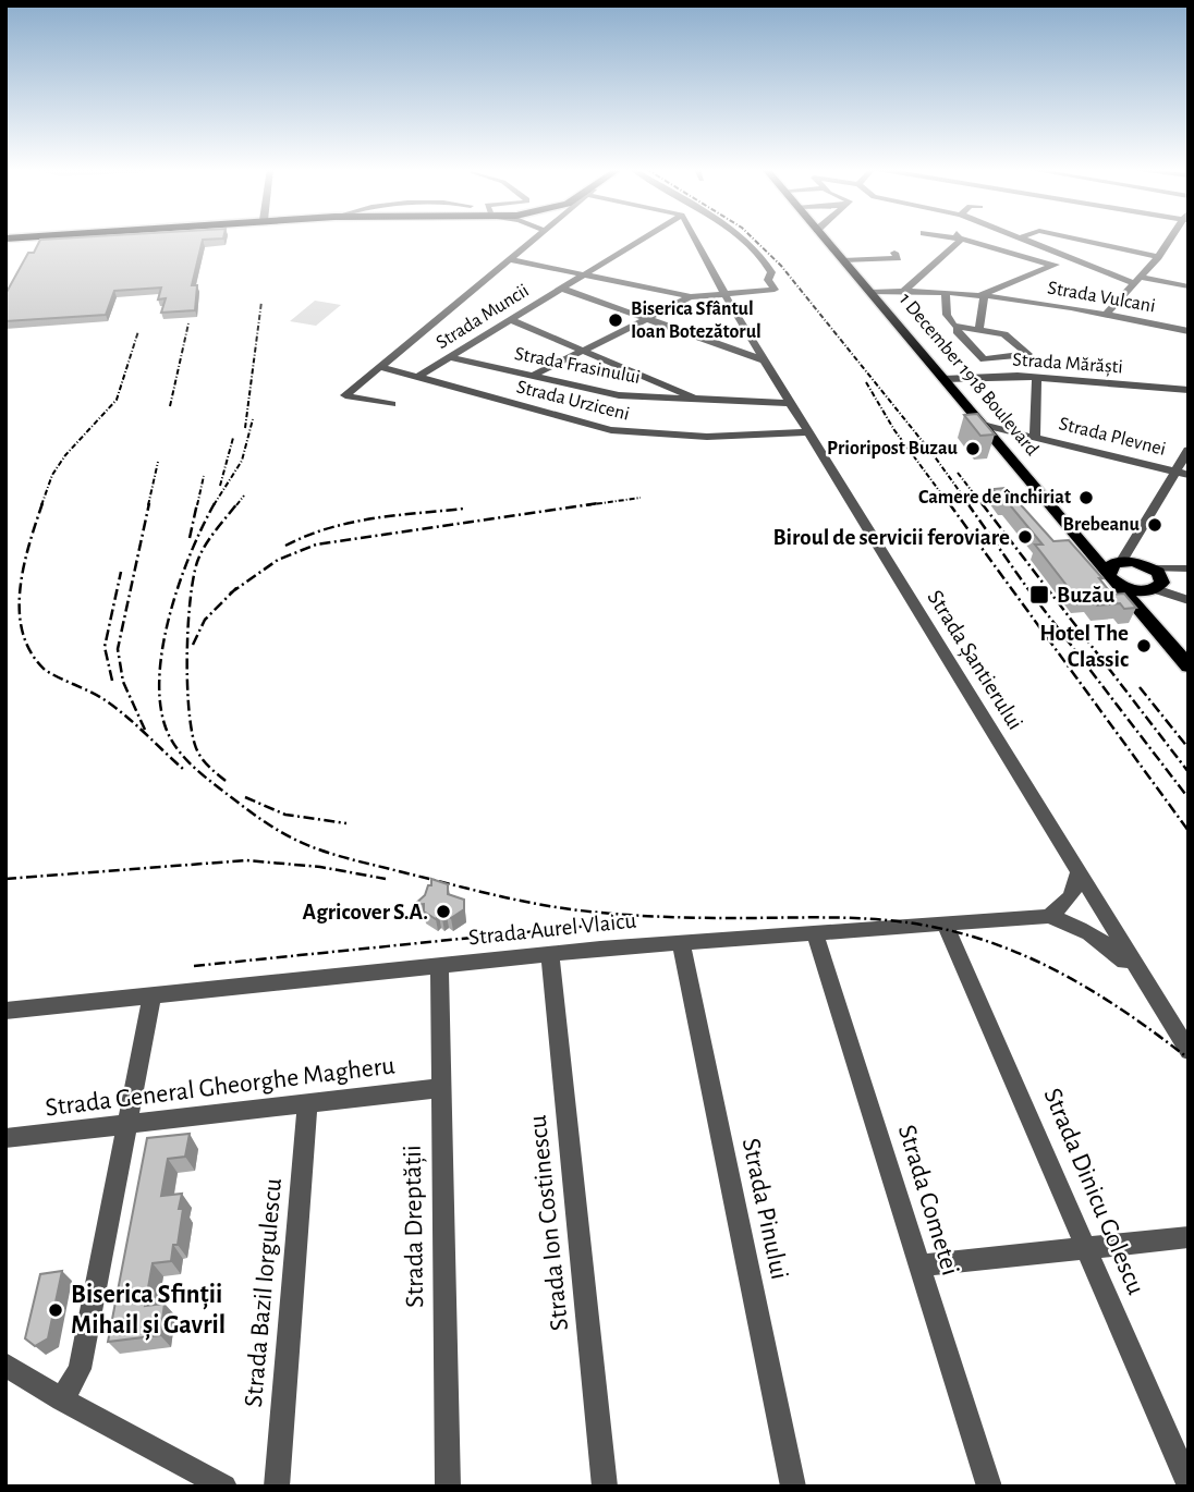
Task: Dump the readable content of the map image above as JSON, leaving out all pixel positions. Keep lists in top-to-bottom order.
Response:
{
  "streets": {
    "main road": ["1 December 1918 Boulevard"],
    "street": [
      "Strada Vulcani",
      "Strada Muncii",
      "Strada Mărăști",
      "Strada Frasinului",
      "Strada Urziceni",
      "Strada Plevnei",
      "Strada Șantierului",
      "Strada Aurel Vlaicu",
      "Strada General Gheorghe Magheru",
      "Strada Dinicu Golescu",
      "Strada Cometei",
      "Strada Pinului",
      "Strada Ion Costinescu",
      "Strada Dreptății",
      "Strada Bazil Iorgulescu"
    ]
  },
  "crossings": [
    ["Strada Vulcani", "1 December 1918 Boulevard"],
    ["Strada Muncii", "Strada Frasinului"],
    ["Strada Muncii", "Strada Urziceni"],
    ["Strada Mărăști", "1 December 1918 Boulevard"],
    ["Strada Frasinului", "Strada Șantierului"],
    ["1 December 1918 Boulevard", "Strada Plevnei"],
    ["Strada Urziceni", "Strada Șantierului"],
    ["Strada Aurel Vlaicu", "Strada Dinicu Golescu"],
    ["Strada Aurel Vlaicu", "Strada Cometei"],
    ["Strada Aurel Vlaicu", "Strada Pinului"],
    ["Strada Aurel Vlaicu", "Strada Ion Costinescu"],
    ["Strada Aurel Vlaicu", "Strada Dreptății"],
    ["Strada General Gheorghe Magheru", "Strada Dreptății"],
    ["Strada General Gheorghe Magheru", "Strada Bazil Iorgulescu"]
  ],
  "places": {
    "other": [
      "Biserica Sfântul Ioan Botezătorul",
      "Prioripost Buzau",
      "Camere de închiriat",
      "Brebeanu",
      "Biroul de servicii feroviare",
      "Hotel The Classic",
      "Agricover S.A.",
      "Biserica Sfinții Mihail și Gavril"
    ],
    "transit": ["Buzău"]
  }
}
